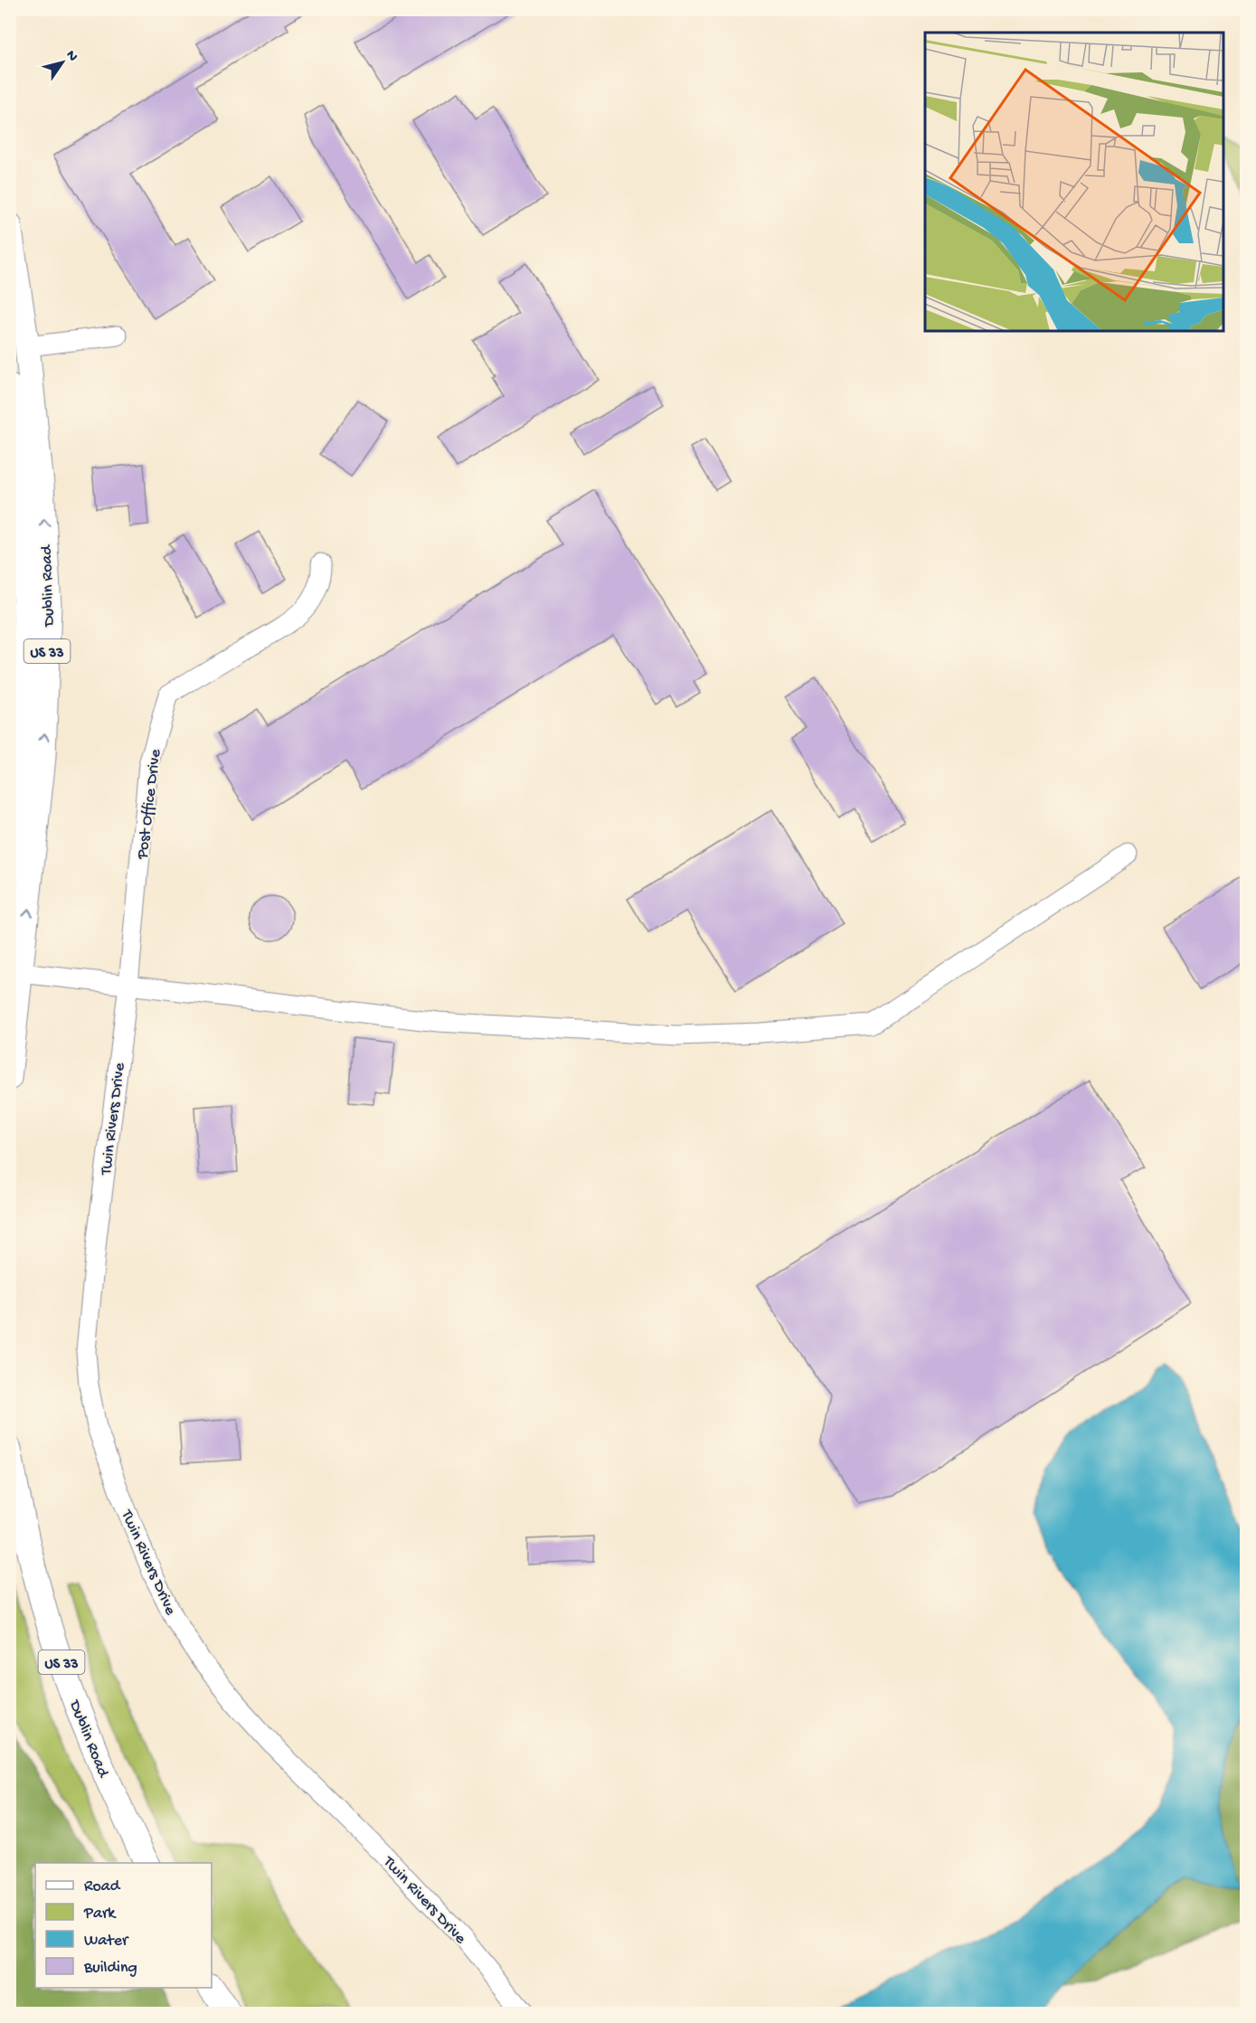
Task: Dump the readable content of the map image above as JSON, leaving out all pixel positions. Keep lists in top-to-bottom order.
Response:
{
  "streets": {
    "main road": ["Dublin Road", "US 33"],
    "street": ["Post Office Drive", "Twin Rivers Drive"]
  },
  "crossings": [
    ["Post Office Drive", "Twin Rivers Drive"]
  ],
  "legend": [
    "Road",
    "Park",
    "Water",
    "Building"
  ],
  "north": "top right"
}
